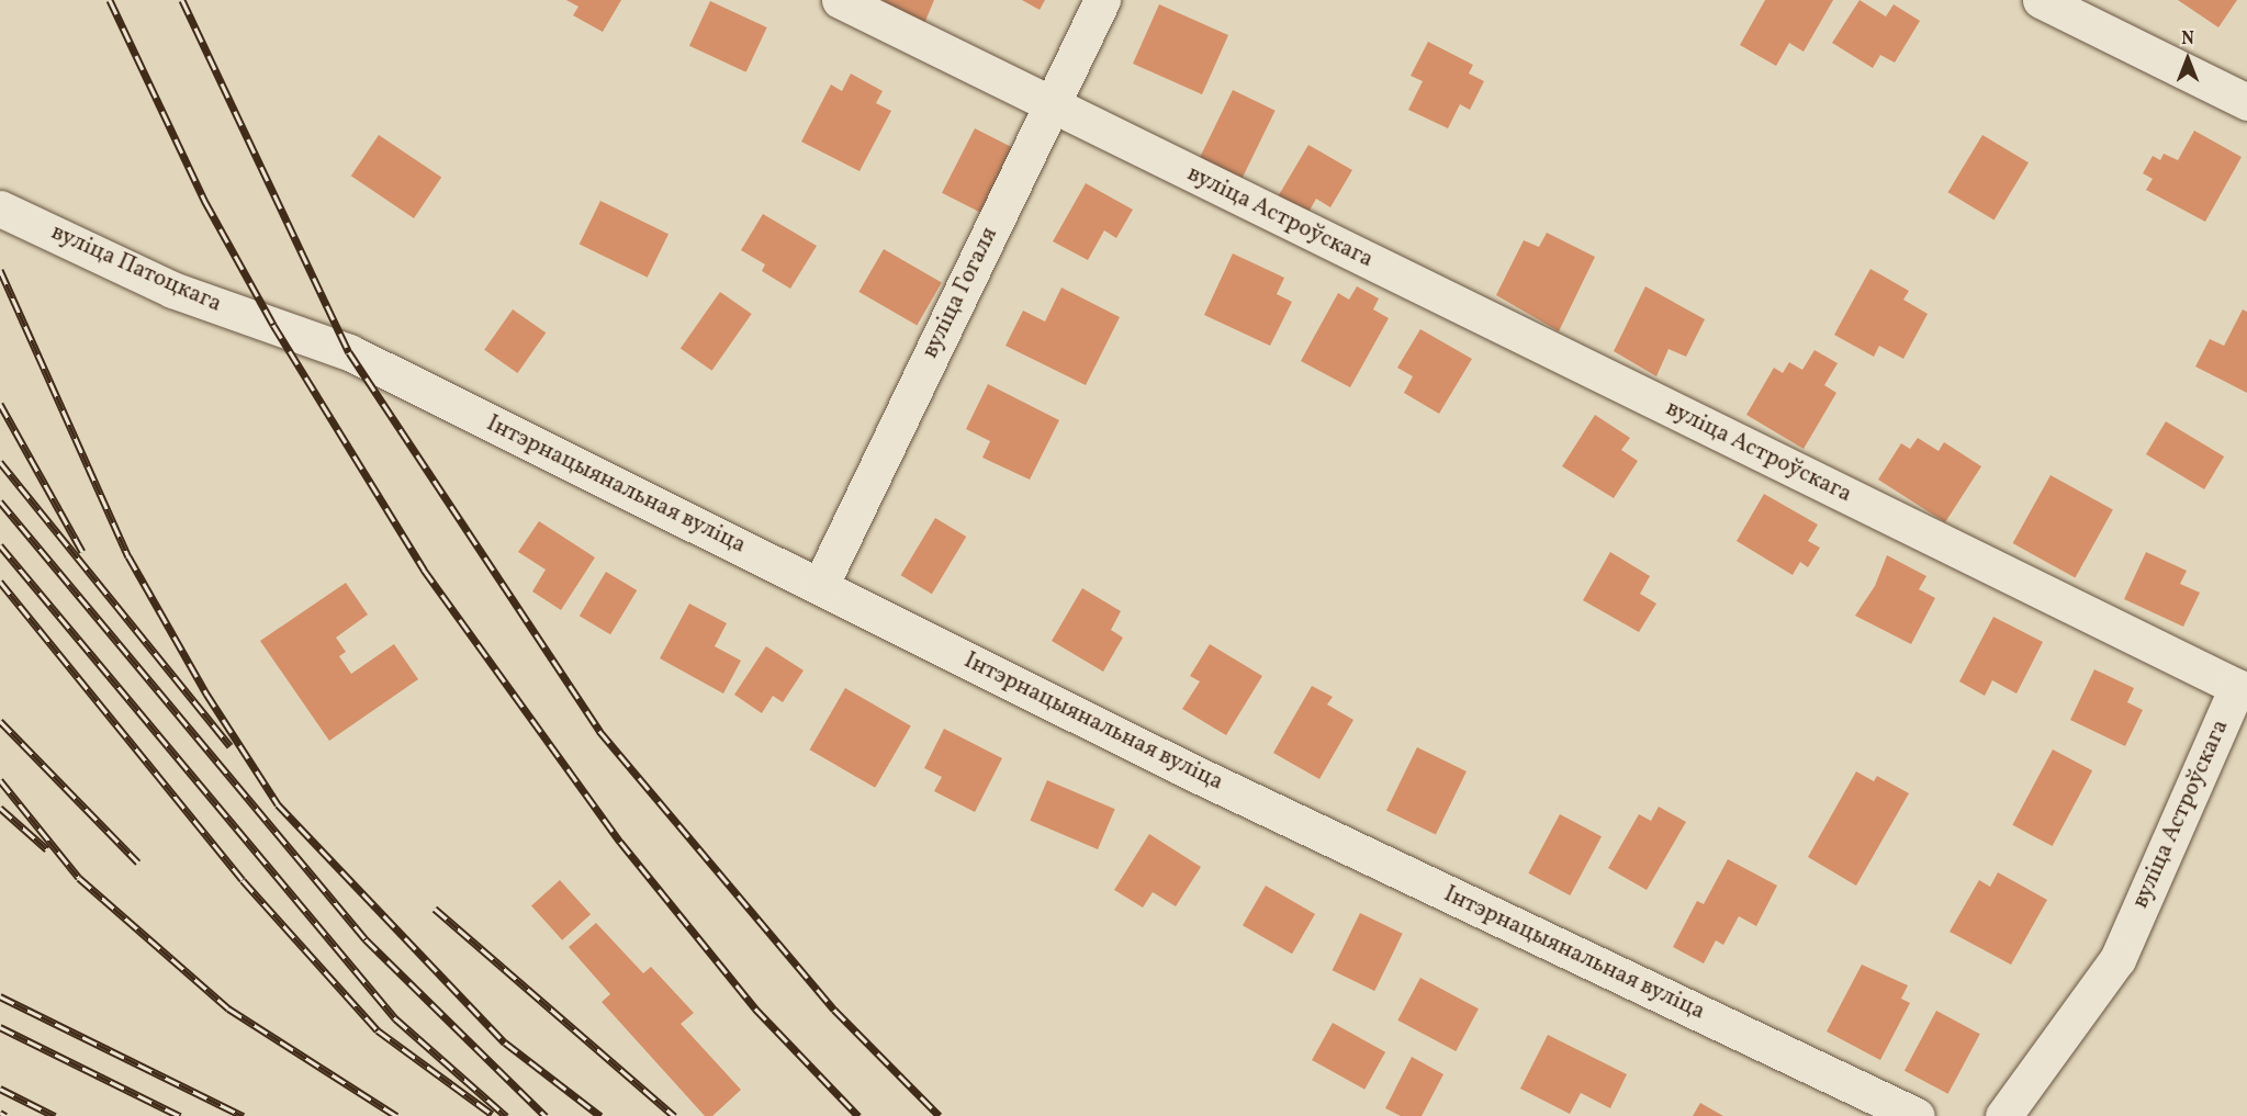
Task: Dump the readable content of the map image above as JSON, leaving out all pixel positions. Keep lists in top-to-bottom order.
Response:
{
  "streets": {
    "street": [
      "вуліца Астроўскага",
      "вуліца Патоцкага",
      "вуліца Гогаля",
      "Інтэрнацыянальная вуліца"
    ]
  },
  "crossings": [
    ["вуліца Астроўскага", "вуліца Гогаля"],
    ["вуліца Патоцкага", "Інтэрнацыянальная вуліца"],
    ["вуліца Гогаля", "Інтэрнацыянальная вуліца"]
  ],
  "north": "top"
}
